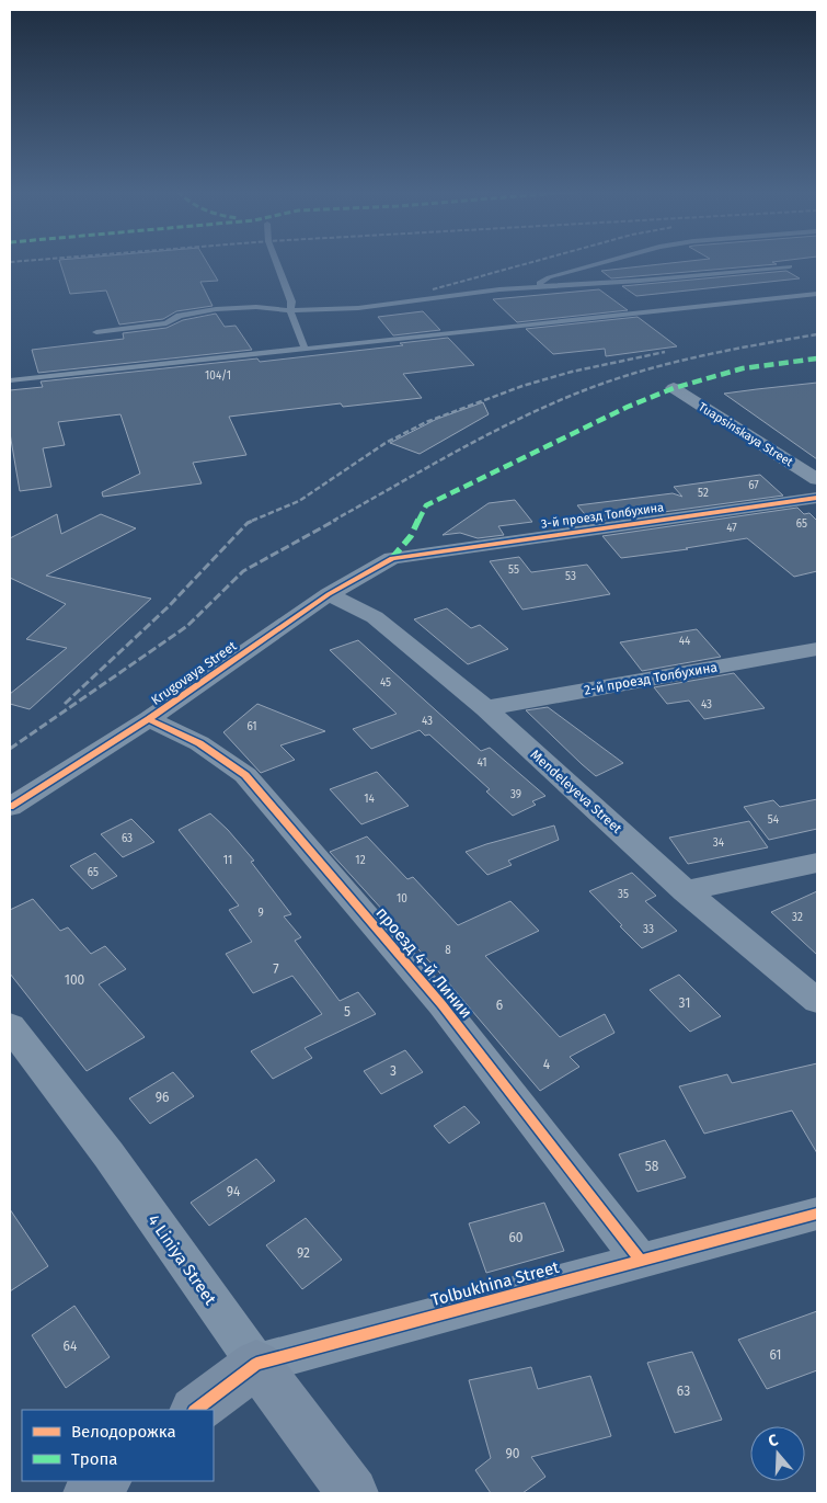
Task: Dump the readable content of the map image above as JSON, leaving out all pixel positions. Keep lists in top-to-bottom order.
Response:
{
  "streets": {
    "street": [
      "Tuapsinskaya Street",
      "3-й проезд Толбухина",
      "Krugovaya Street",
      "2-й проезд Толбухина",
      "Mendeleyeva Street",
      "проезд 4-й Линии",
      "4 Liniya Street",
      "Tolbukhina Street"
    ]
  },
  "crossings": [
    ["3-й проезд Толбухина", "Krugovaya Street"],
    ["Krugovaya Street", "Mendeleyeva Street"],
    ["Krugovaya Street", "проезд 4-й Линии"],
    ["2-й проезд Толбухина", "Mendeleyeva Street"],
    ["проезд 4-й Линии", "Tolbukhina Street"],
    ["4 Liniya Street", "Tolbukhina Street"]
  ],
  "house_numbers": [
    "104/1",
    "67",
    "52",
    "65",
    "47",
    "55",
    "53",
    "44",
    "45",
    "43",
    "43",
    "61",
    "41",
    "39",
    "14",
    "54",
    "63",
    "34",
    "11",
    "12",
    "65",
    "35",
    "10",
    "9",
    "32",
    "33",
    "8",
    "7",
    "100",
    "31",
    "6",
    "5",
    "4",
    "3",
    "96",
    "58",
    "94",
    "60",
    "92",
    "64",
    "61",
    "63",
    "90"
  ],
  "legend": ["Велодорожка", "Тропа"],
  "north": "top"
}
